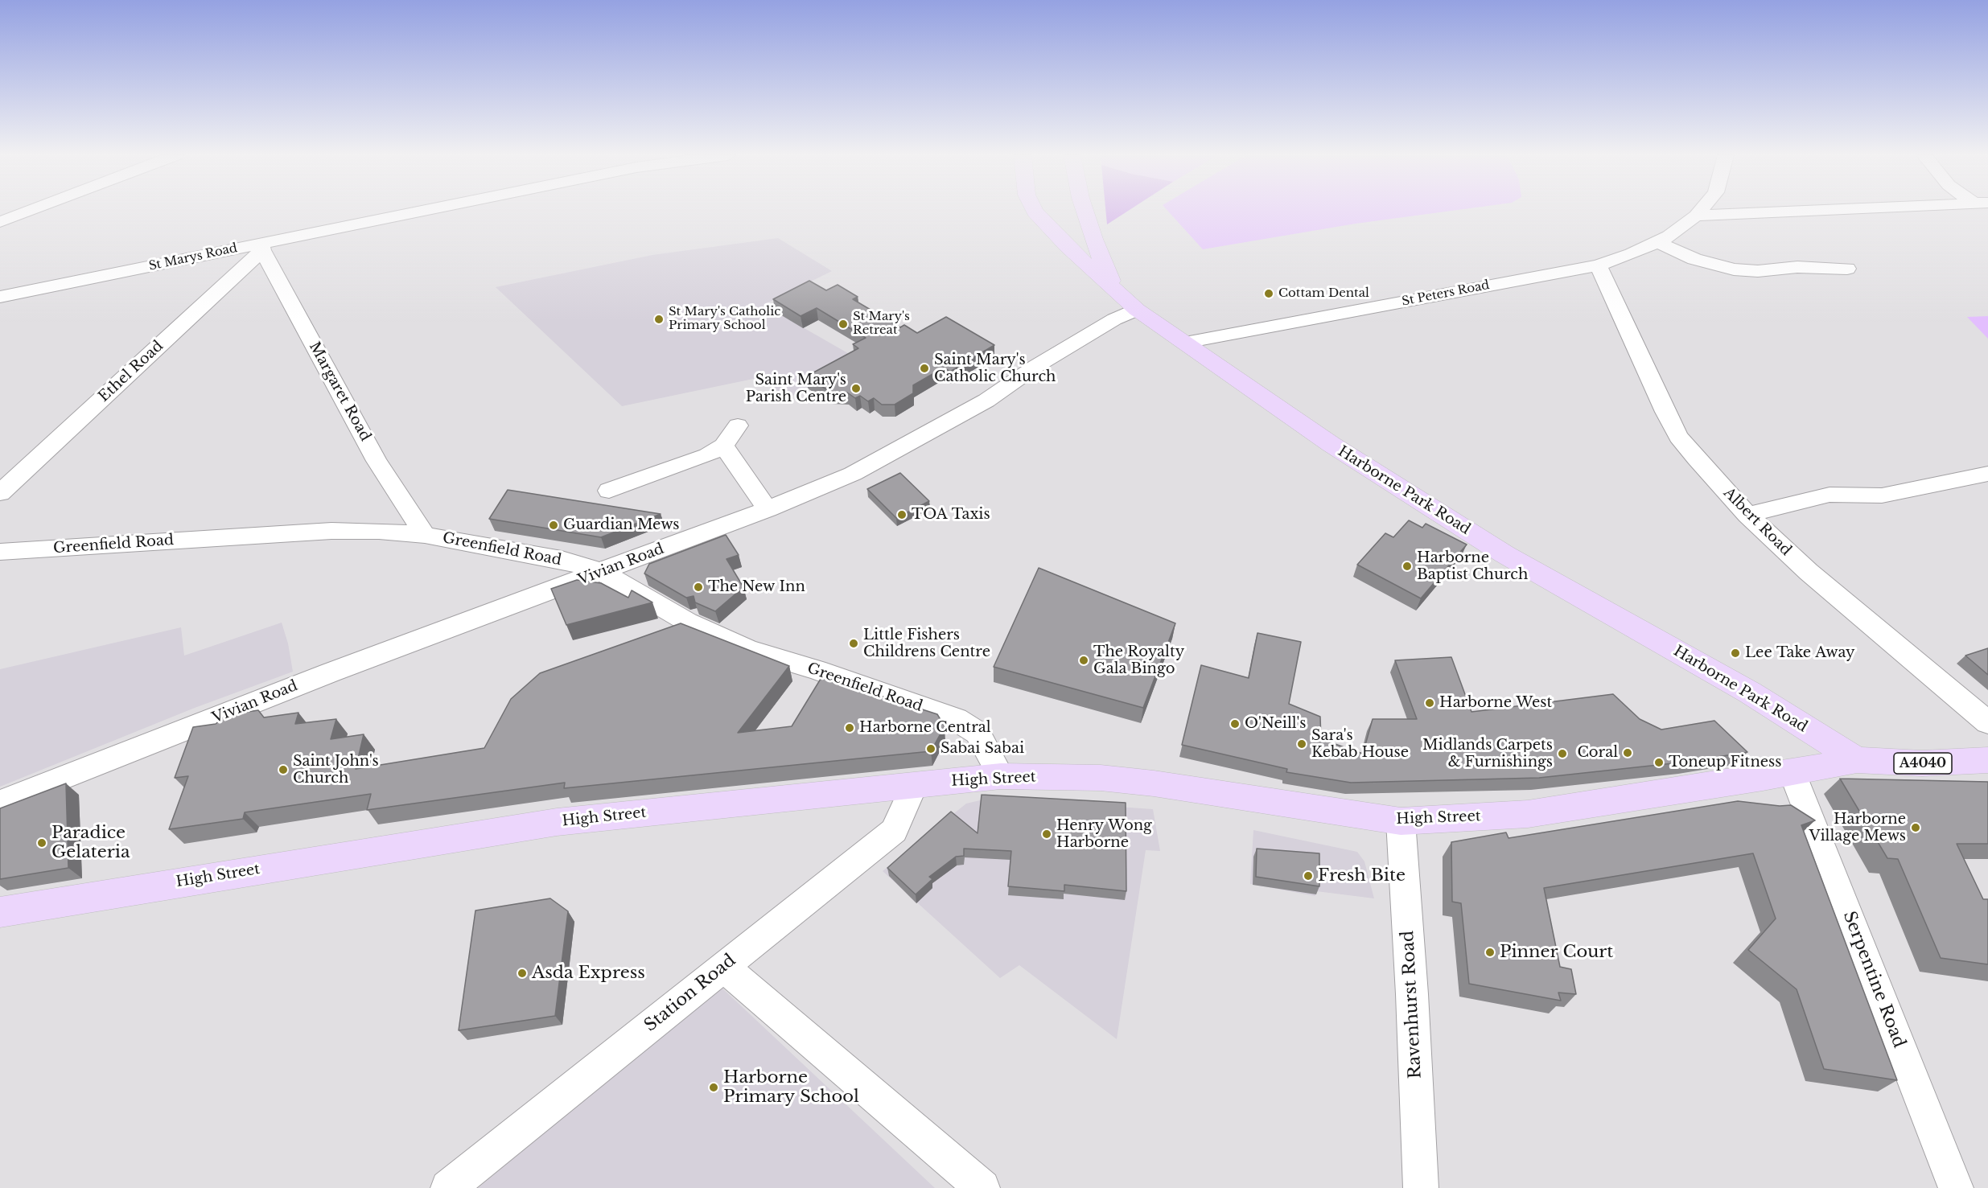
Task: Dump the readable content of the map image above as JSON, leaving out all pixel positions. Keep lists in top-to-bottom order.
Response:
{
  "streets": {
    "main road": ["Harborne Park Road", "A4040", "High Street"],
    "street": [
      "St Marys Road",
      "St Peters Road",
      "Ethel Road",
      "Margaret Road",
      "Albert Road",
      "Greenfield Road",
      "Vivian Road",
      "Serpentine Road",
      "Station Road",
      "Ravenhurst Road"
    ]
  },
  "crossings": [
    ["St Marys Road", "Ethel Road"],
    ["St Marys Road", "Margaret Road"],
    ["St Peters Road", "Harborne Park Road"],
    ["St Peters Road", "Albert Road"],
    ["Ethel Road", "Margaret Road"],
    ["Margaret Road", "Greenfield Road"],
    ["Harborne Park Road", "Vivian Road"],
    ["Harborne Park Road", "High Street"],
    ["Greenfield Road", "Vivian Road"],
    ["Greenfield Road", "High Street"],
    ["High Street", "Serpentine Road"],
    ["High Street", "Station Road"],
    ["High Street", "Ravenhurst Road"]
  ],
  "places": [
    "Cottam Dental",
    "St Mary's Catholic Primary School",
    "St Mary's Retreat",
    "Saint Mary's Catholic Church",
    "Saint Mary's Parish Centre",
    "TOA Taxis",
    "Guardian Mews",
    "Harborne Baptist Church",
    "The New Inn",
    "Little Fishers Childrens Centre",
    "Lee Take Away",
    "The Royalty Gala Bingo",
    "Harborne West",
    "O'Neill's",
    "Harborne Central",
    "Sara's Kebab House",
    "Sabai Sabai",
    "Coral",
    "Midlands Carpets & Furnishings",
    "Toneup Fitness",
    "Saint John's Church",
    "Harborne Village Mews",
    "Henry Wong Harborne",
    "Paradice Gelateria",
    "Fresh Bite",
    "Pinner Court",
    "Asda Express",
    "Harborne Primary School"
  ]
}
